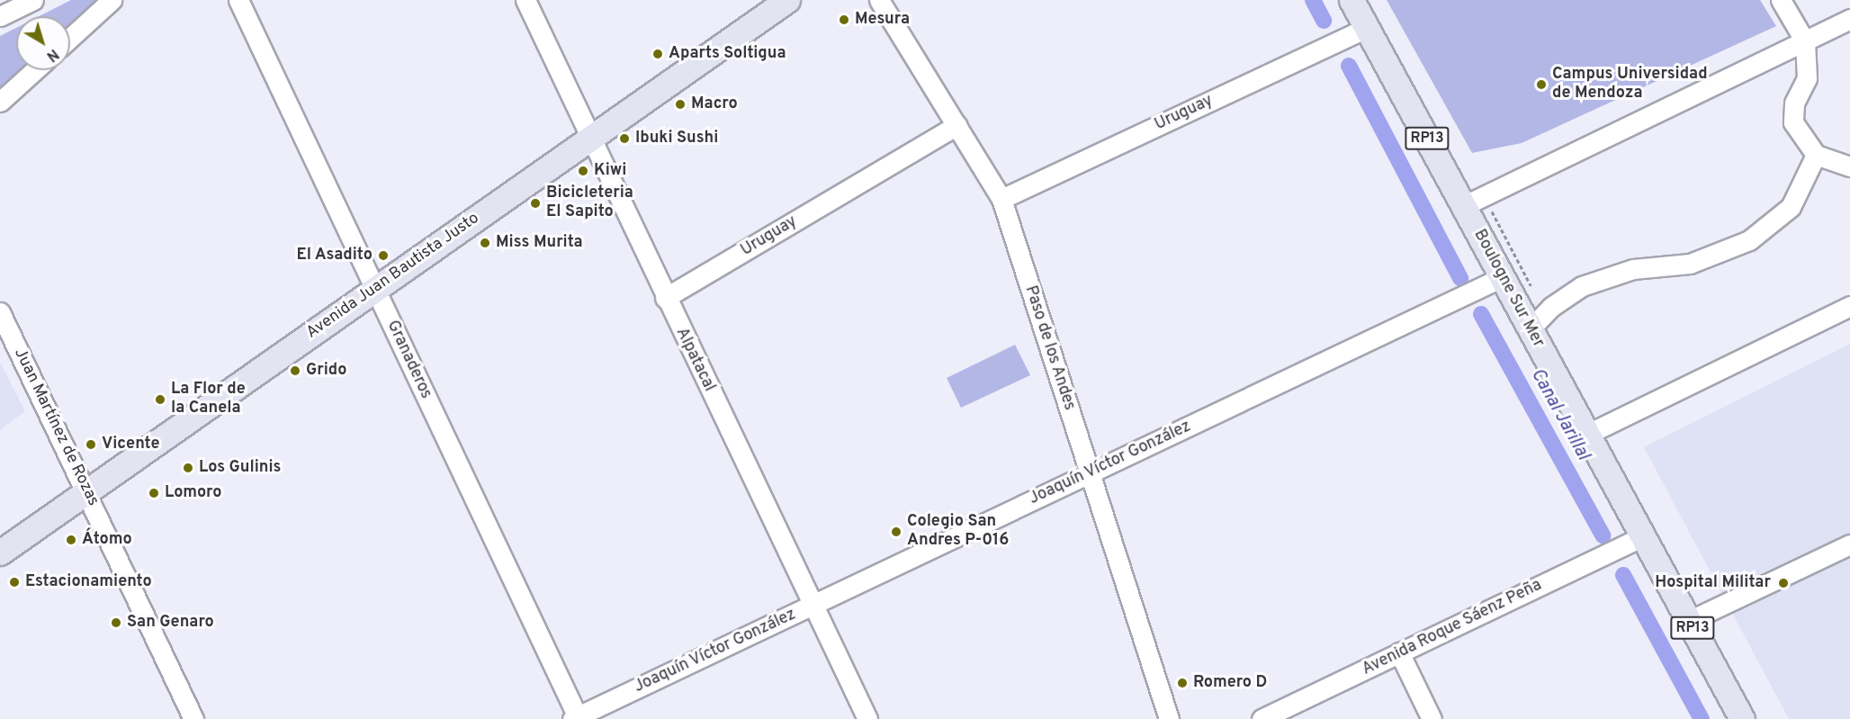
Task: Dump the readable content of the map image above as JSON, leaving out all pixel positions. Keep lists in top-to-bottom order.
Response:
{
  "streets": {
    "main road": ["RP13", "Avenida Juan Bautista Justo", "Boulogne Sur Mer"],
    "street": [
      "Uruguay",
      "Paso de los Andes",
      "Granaderos",
      "Alpatacal",
      "Juan Martínez de Rozas",
      "Joaquín Víctor González",
      "Avenida Roque Sáenz Peña"
    ]
  },
  "crossings": [
    ["Uruguay", "Boulogne Sur Mer"],
    ["Uruguay", "Paso de los Andes"],
    ["Uruguay", "Alpatacal"],
    ["Avenida Juan Bautista Justo", "Granaderos"],
    ["Avenida Juan Bautista Justo", "Alpatacal"],
    ["Avenida Juan Bautista Justo", "Juan Martínez de Rozas"],
    ["Boulogne Sur Mer", "Joaquín Víctor González"],
    ["Boulogne Sur Mer", "Avenida Roque Sáenz Peña"],
    ["Paso de los Andes", "Joaquín Víctor González"],
    ["Granaderos", "Joaquín Víctor González"],
    ["Alpatacal", "Joaquín Víctor González"]
  ],
  "water": ["Canal Jarillal"],
  "places": [
    "Mesura",
    "Aparts Soltigua",
    "Campus Universidad de Mendoza",
    "Macro",
    "Ibuki Sushi",
    "Kiwi",
    "Bicicleteria El Sapito",
    "Miss Murita",
    "El Asadito",
    "Grido",
    "La Flor de la Canela",
    "Vicente",
    "Los Gulinis",
    "Lomoro",
    "Colegio San Andres P-016",
    "Átomo",
    "Estacionamiento",
    "Hospital Militar",
    "San Genaro",
    "Romero D"
  ],
  "north": "bottom right"
}
